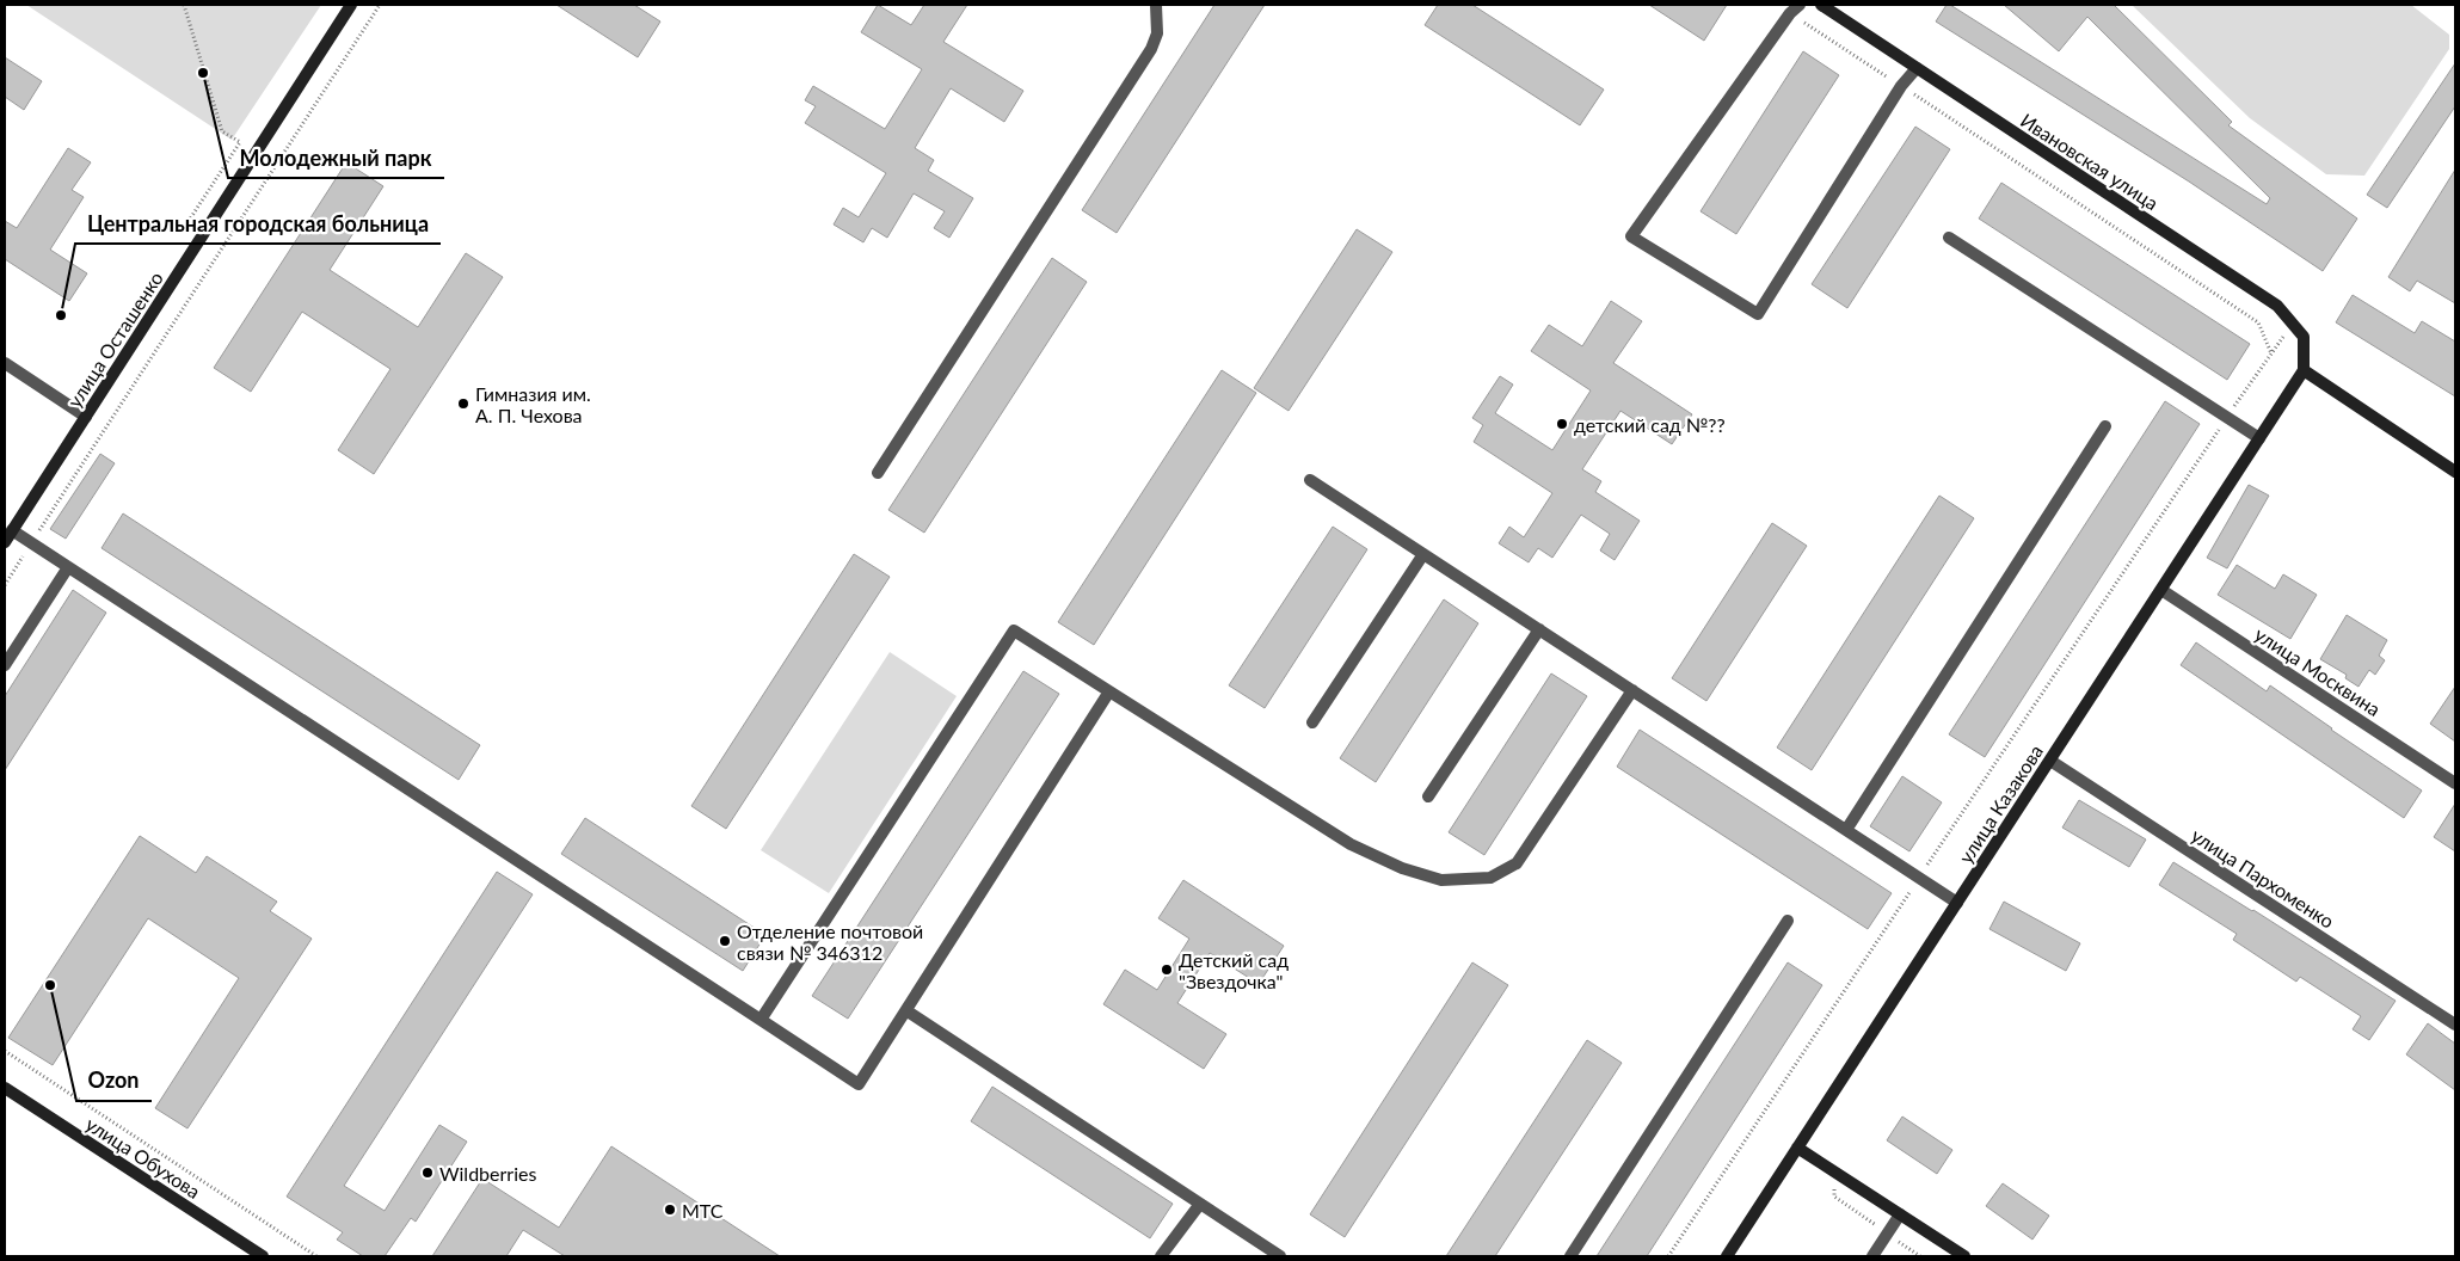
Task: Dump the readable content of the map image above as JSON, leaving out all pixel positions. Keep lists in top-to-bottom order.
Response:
{
  "streets": {
    "street": [
      "Ивановская улица",
      "улица Осташенко",
      "улица Москвина",
      "улица Казакова",
      "улица Пархоменко",
      "улица Обухова"
    ]
  },
  "crossings": [
    ["Ивановская улица", "улица Казакова"],
    ["улица Москвина", "улица Казакова"],
    ["улица Казакова", "улица Пархоменко"]
  ],
  "places": [
    "Молодежный парк",
    "Центральная городская больница",
    "Гимназия им. А. П. Чехова",
    "детский сад №??",
    "Отделение почтовой связи № 346312",
    "Детский сад \"Звездочка\"",
    "Ozon",
    "Wildberries",
    "МТС"
  ]
}
